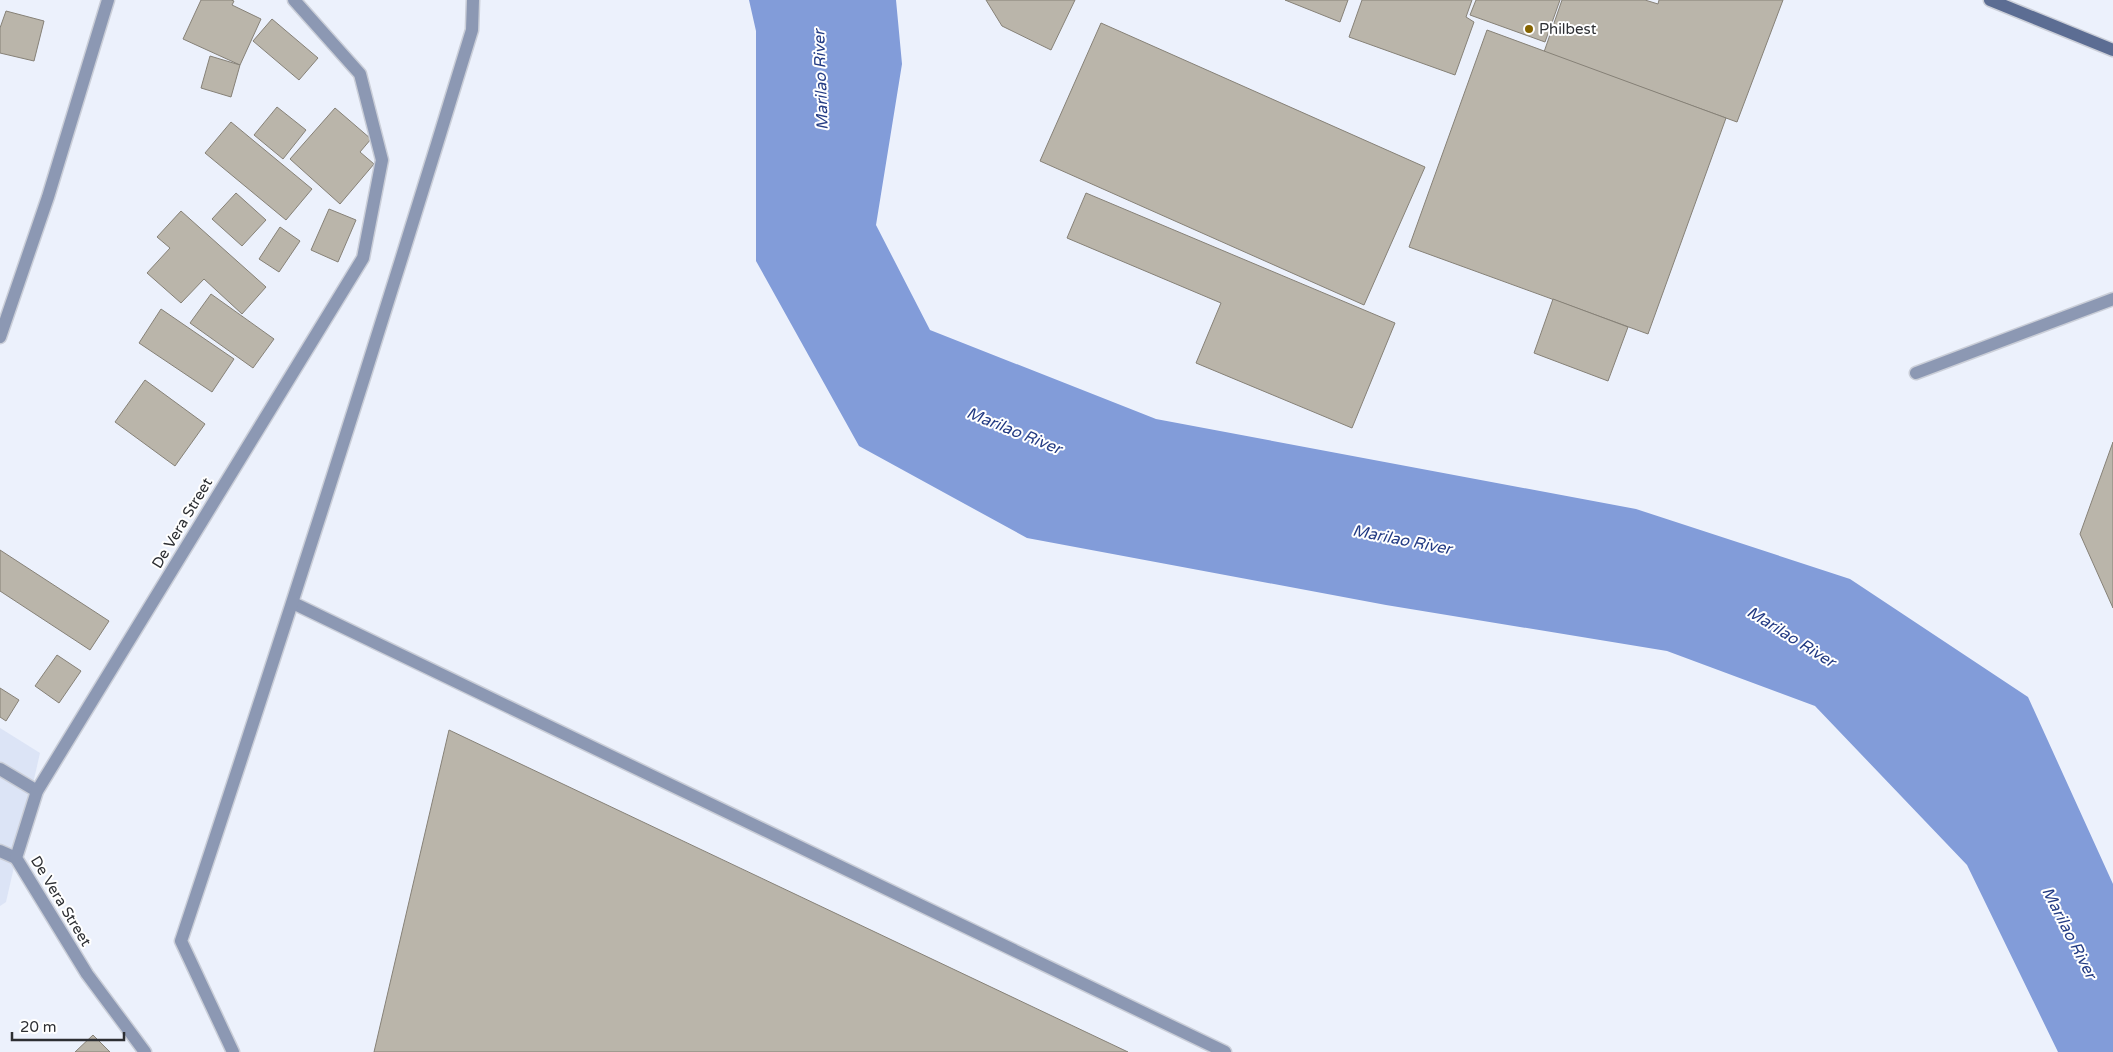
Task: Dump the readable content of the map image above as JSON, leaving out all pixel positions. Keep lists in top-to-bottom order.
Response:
{
  "streets": {
    "street": ["De Vera Street"]
  },
  "water": ["Marilao River"],
  "places": ["Philbest"],
  "scale_bar": "20 m"
}
